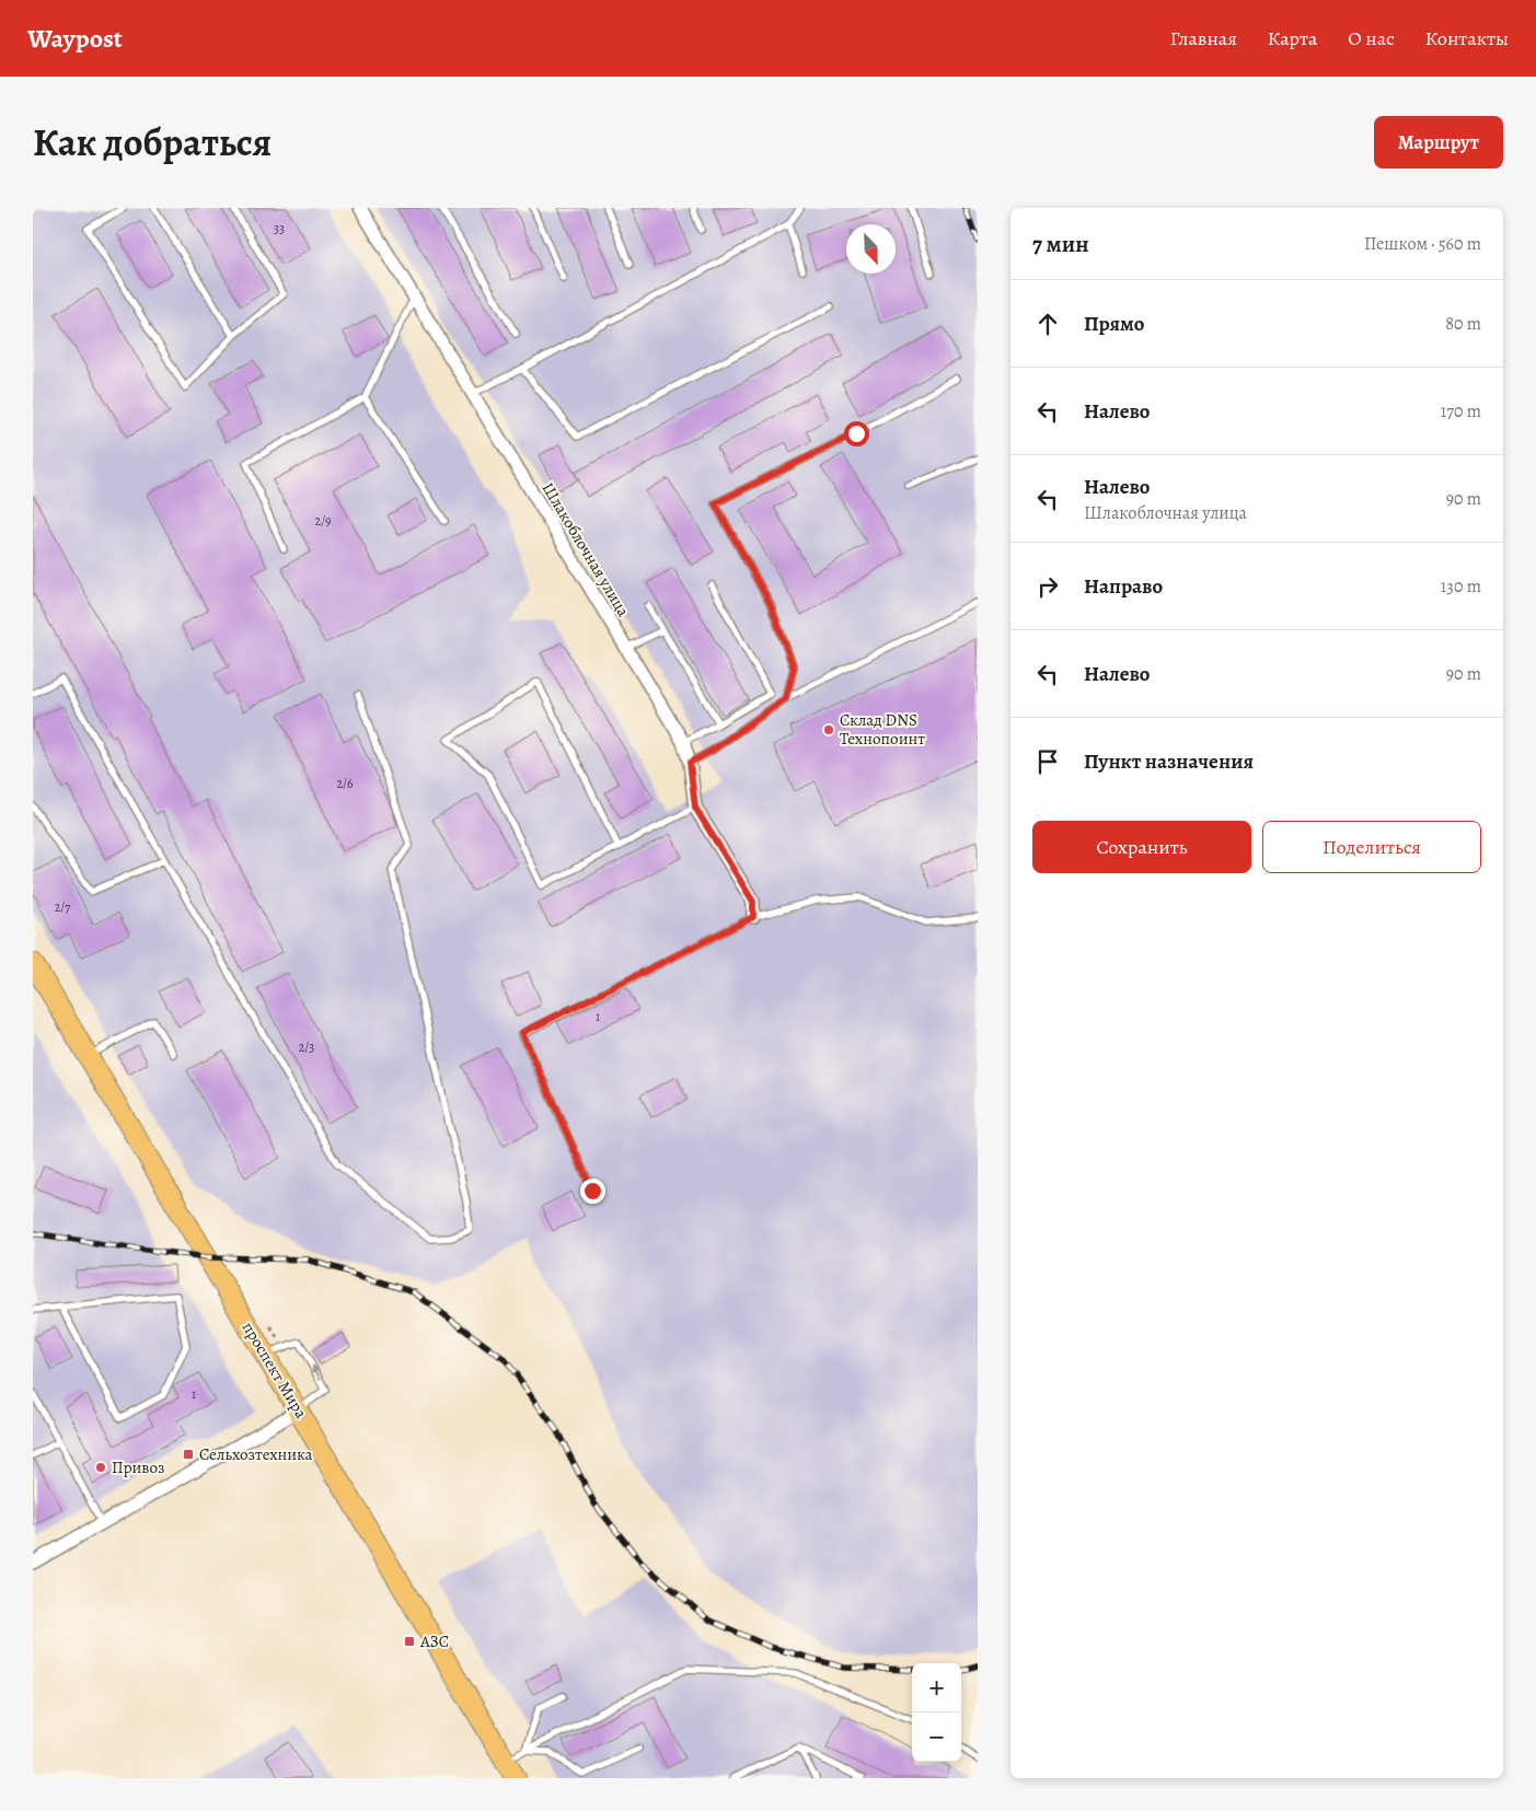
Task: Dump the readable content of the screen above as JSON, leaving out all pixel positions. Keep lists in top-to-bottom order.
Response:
{
  "streets": {
    "main road": ["проспект Мира"],
    "street": ["Шлакоблочная улица"]
  },
  "places": {
    "other": ["Склад DNS Технопоинт", "Привоз"],
    "transit": ["Сельхозтехника", "АЗС"]
  },
  "house_numbers": [
    "33",
    "2/9",
    "2/6",
    "2/7",
    "1",
    "2/3",
    "1"
  ],
  "north": "bottom right",
  "page": {
    "header": "Waypost",
    "nav": [
      "Главная",
      "Карта",
      "О нас",
      "Контакты"
    ],
    "title": "Как добраться",
    "buttons": [
      "Маршрут",
      ["Сохранить", "Поделиться"]
    ],
    "heading": ["7 мин", "Пешком · 560 m"],
    "list": [
      ["Прямо", "80 m"],
      ["Налево", "170 m"],
      ["Налево", "Шлакоблочная улица", "90 m"],
      ["Направо", "130 m"],
      ["Налево", "90 m"],
      "Пункт назначения"
    ],
    "map_buttons": ["+", "−"]
  }
}
